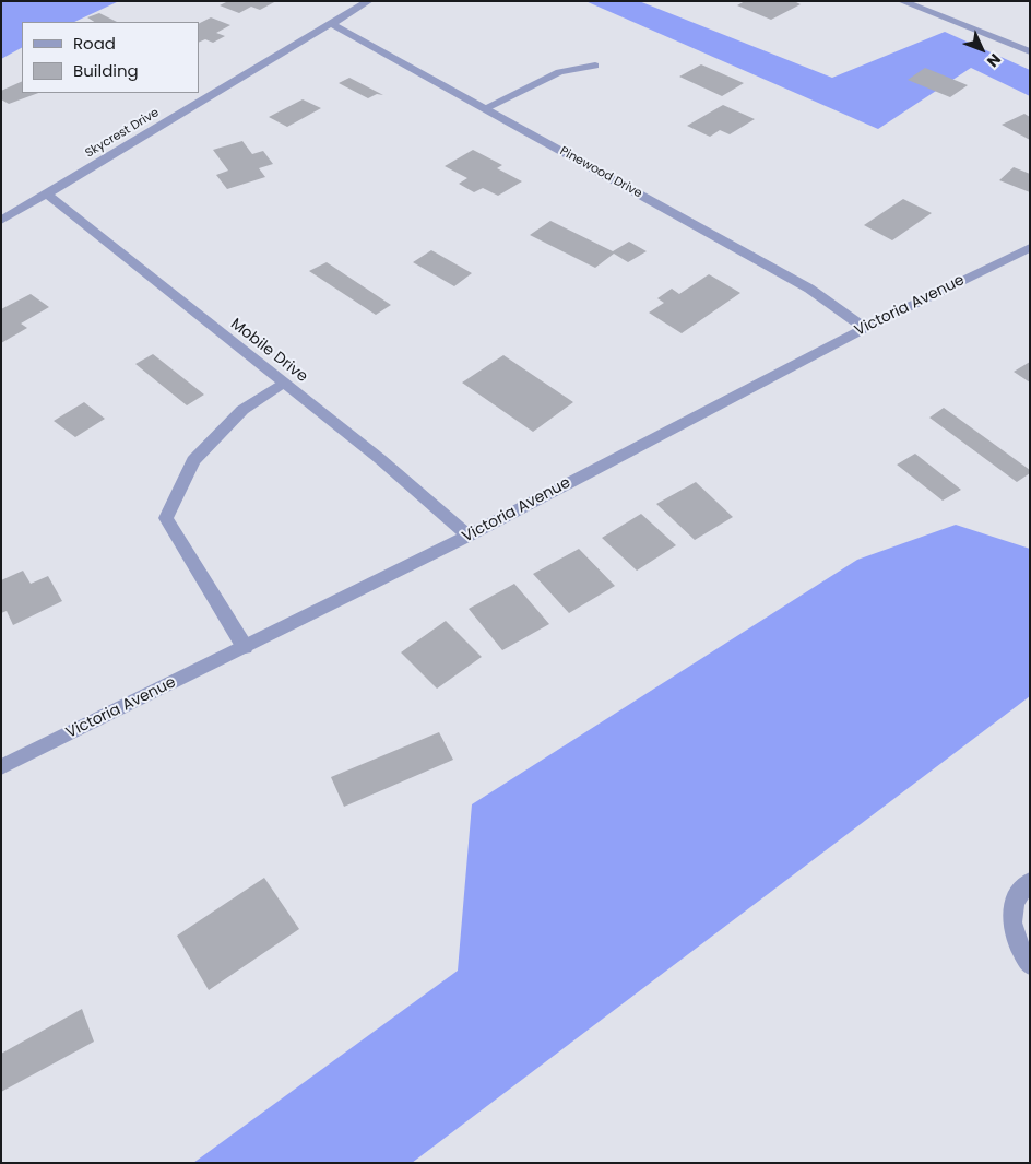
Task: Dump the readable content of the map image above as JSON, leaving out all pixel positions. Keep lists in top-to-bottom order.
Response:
{
  "streets": {
    "street": [
      "Skycrest Drive",
      "Pinewood Drive",
      "Victoria Avenue",
      "Mobile Drive"
    ]
  },
  "crossings": [
    ["Skycrest Drive", "Pinewood Drive"],
    ["Skycrest Drive", "Mobile Drive"],
    ["Pinewood Drive", "Victoria Avenue"],
    ["Victoria Avenue", "Mobile Drive"]
  ],
  "legend": ["Road", "Building"],
  "north": "bottom right"
}
